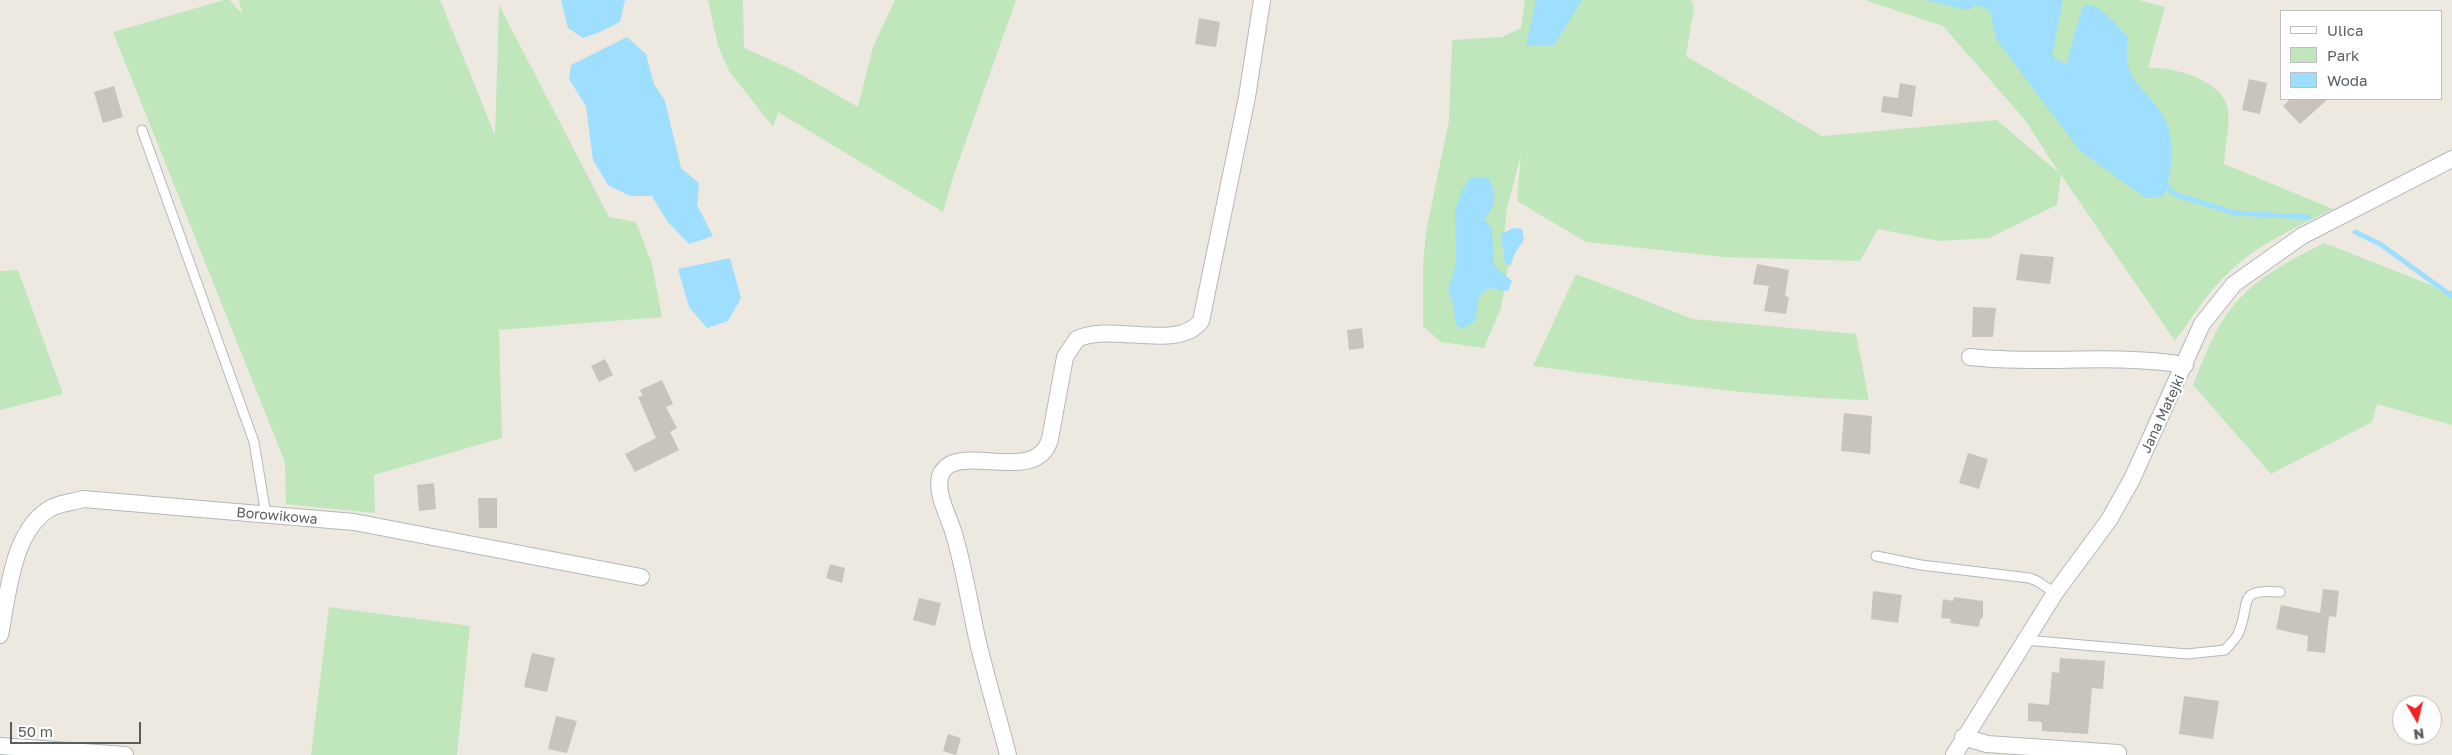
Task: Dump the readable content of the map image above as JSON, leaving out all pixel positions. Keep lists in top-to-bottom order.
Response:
{
  "streets": {
    "street": ["Jana Matejki", "Borowikowa"]
  },
  "legend": ["Ulica", "Park", "Woda"],
  "scale_bar": "50 m",
  "north": "bottom"
}
